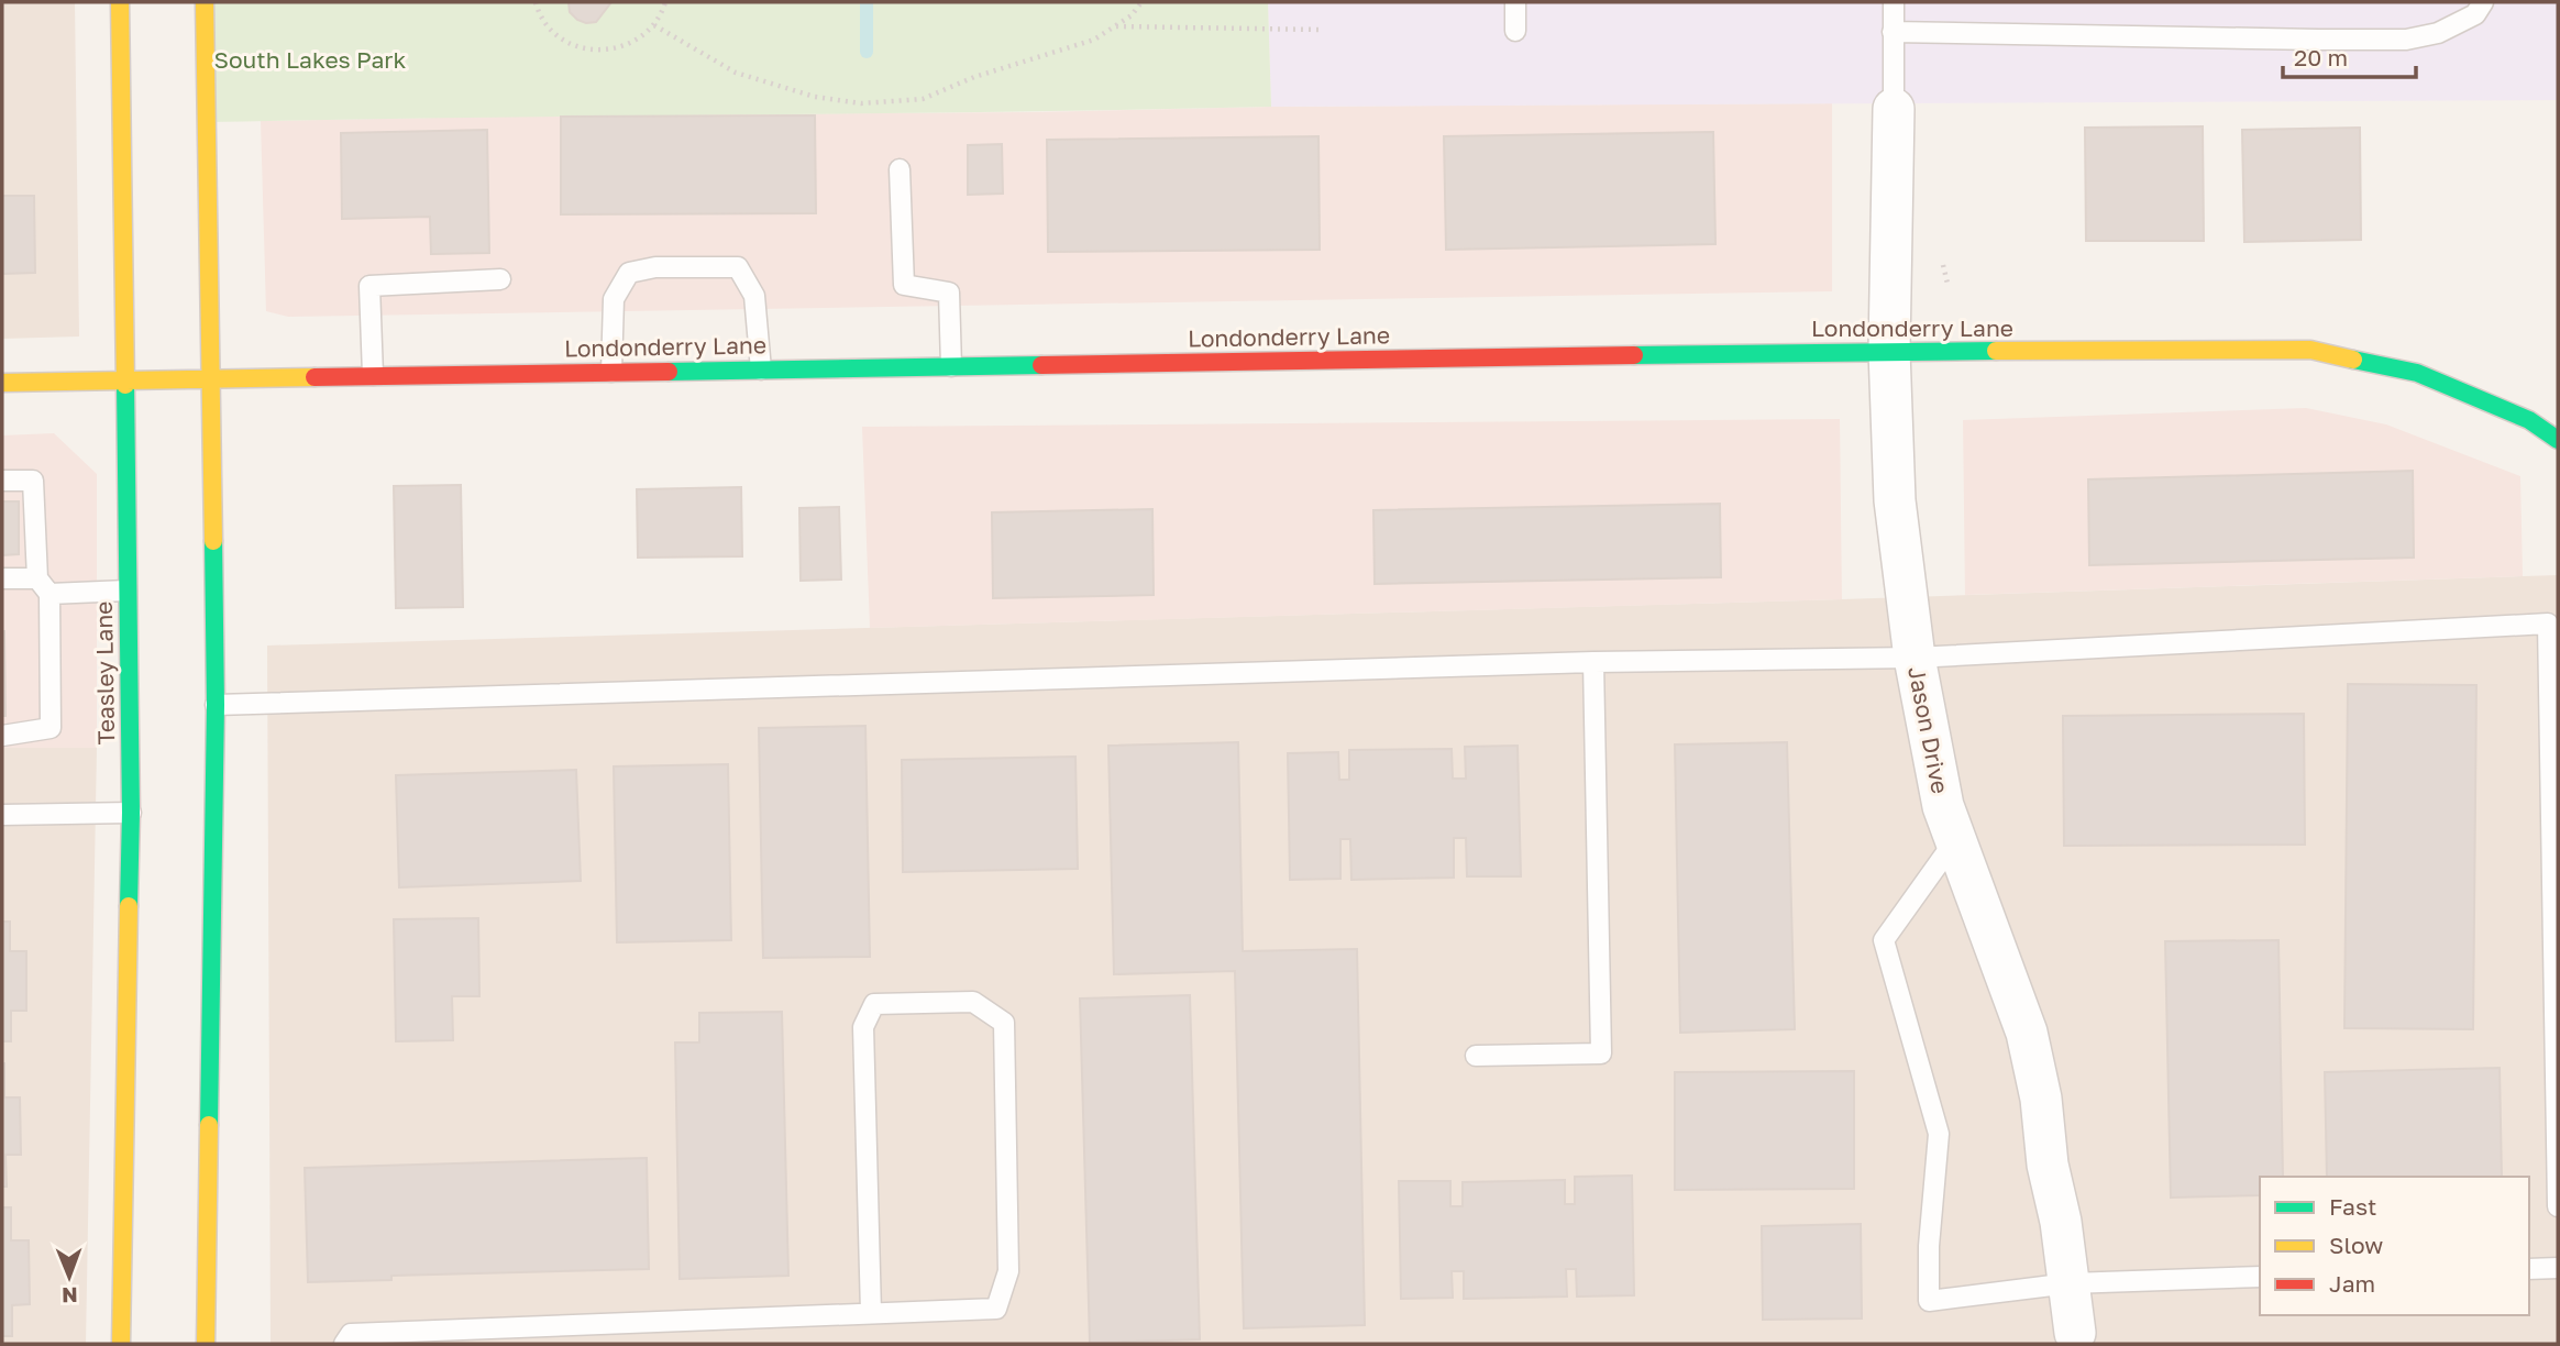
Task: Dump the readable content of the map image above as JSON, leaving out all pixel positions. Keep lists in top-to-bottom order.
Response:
{
  "streets": {
    "main road": ["Londonderry Lane", "Teasley Lane"],
    "street": ["Jason Drive"]
  },
  "crossings": [
    ["Londonderry Lane", "Teasley Lane"],
    ["Londonderry Lane", "Jason Drive"]
  ],
  "parks": ["South Lakes Park"],
  "legend": ["Fast", "Slow", "Jam"],
  "scale_bar": "20 m",
  "north": "bottom"
}
